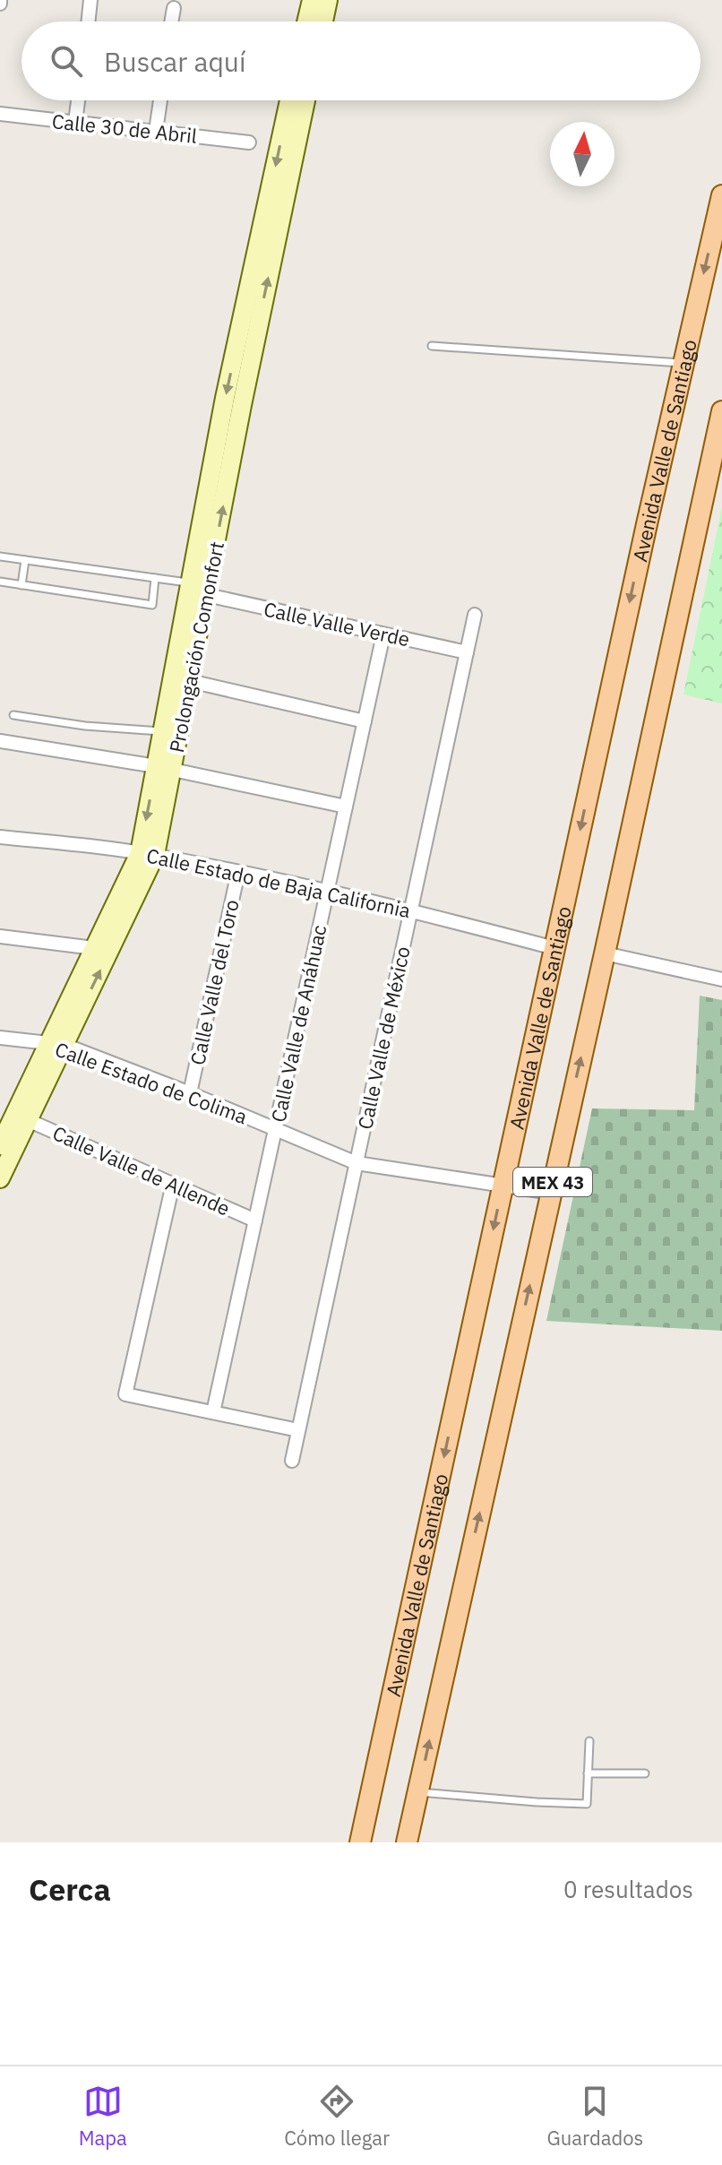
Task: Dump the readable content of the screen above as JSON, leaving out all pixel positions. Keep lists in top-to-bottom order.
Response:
{
  "streets": {
    "main road": ["Avenida Valle de Santiago", "MEX 43"],
    "street": [
      "Calle 30 de Abril",
      "Calle Valle Verde",
      "Prolongación Comonfort",
      "Calle Estado de Baja California",
      "Calle Valle del Toro",
      "Calle Valle de Anáhuac",
      "Calle Valle de México",
      "Calle Estado de Colima",
      "Calle Valle de Allende"
    ]
  },
  "crossings": [
    ["Avenida Valle de Santiago", "Calle Estado de Baja California"],
    ["Avenida Valle de Santiago", "Calle Estado de Colima"],
    ["Calle Valle Verde", "Prolongación Comonfort"],
    ["Calle Valle Verde", "Calle Valle de Anáhuac"],
    ["Calle Valle Verde", "Calle Valle de México"],
    ["Prolongación Comonfort", "Calle Estado de Baja California"],
    ["Prolongación Comonfort", "Calle Estado de Colima"],
    ["Prolongación Comonfort", "Calle Valle de Allende"],
    ["Calle Estado de Baja California", "Calle Valle del Toro"],
    ["Calle Estado de Baja California", "Calle Valle de Anáhuac"],
    ["Calle Estado de Baja California", "Calle Valle de México"],
    ["Calle Valle del Toro", "Calle Estado de Colima"],
    ["Calle Valle de Anáhuac", "Calle Estado de Colima"],
    ["Calle Valle de Anáhuac", "Calle Valle de Allende"],
    ["Calle Valle de México", "Calle Estado de Colima"],
    ["Calle Estado de Colima", "MEX 43"]
  ],
  "north": "top",
  "page": {
    "search": "Buscar aquí",
    "heading": ["Cerca", "0 resultados"],
    "nav": ["Mapa", "Cómo llegar", "Guardados"]
  }
}
